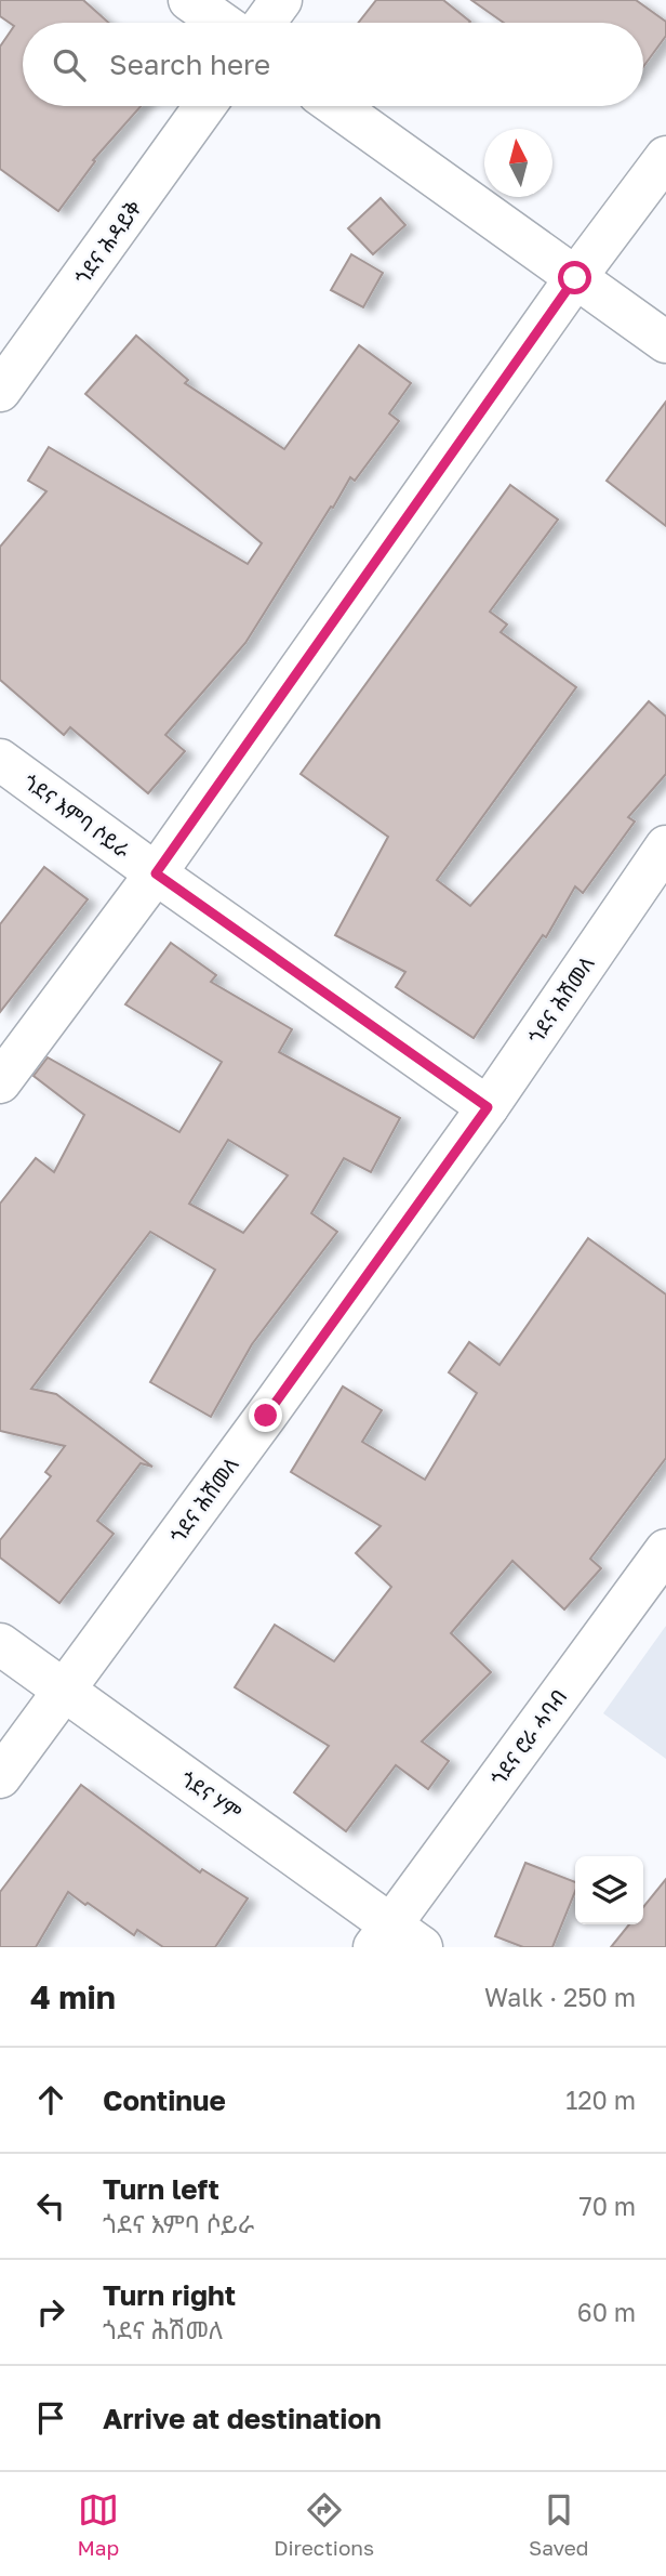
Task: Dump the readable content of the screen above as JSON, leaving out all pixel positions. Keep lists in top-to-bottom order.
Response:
{
  "streets": {
    "street": [
      "ጎደና ሕዳይቅ",
      "ጎደና እምባ ሶይራ",
      "ጎደና ሕሽመለ",
      "ጎደና ሮራ ሓባብ",
      "ጎደና ሃም"
    ]
  },
  "crossings": [
    ["ጎደና እምባ ሶይራ", "ጎደና ሕሽመለ"],
    ["ጎደና ሕሽመለ", "ጎደና ሃም"],
    ["ጎደና ሮራ ሓባብ", "ጎደና ሃም"]
  ],
  "north": "top",
  "page": {
    "search": "Search here",
    "heading": ["4 min", "Walk · 250 m"],
    "list": [
      ["Continue", "120 m"],
      ["Turn left", "ጎደና እምባ ሶይራ", "70 m"],
      ["Turn right", "ጎደና ሕሽመለ", "60 m"],
      "Arrive at destination"
    ],
    "nav": ["Map", "Directions", "Saved"]
  }
}
